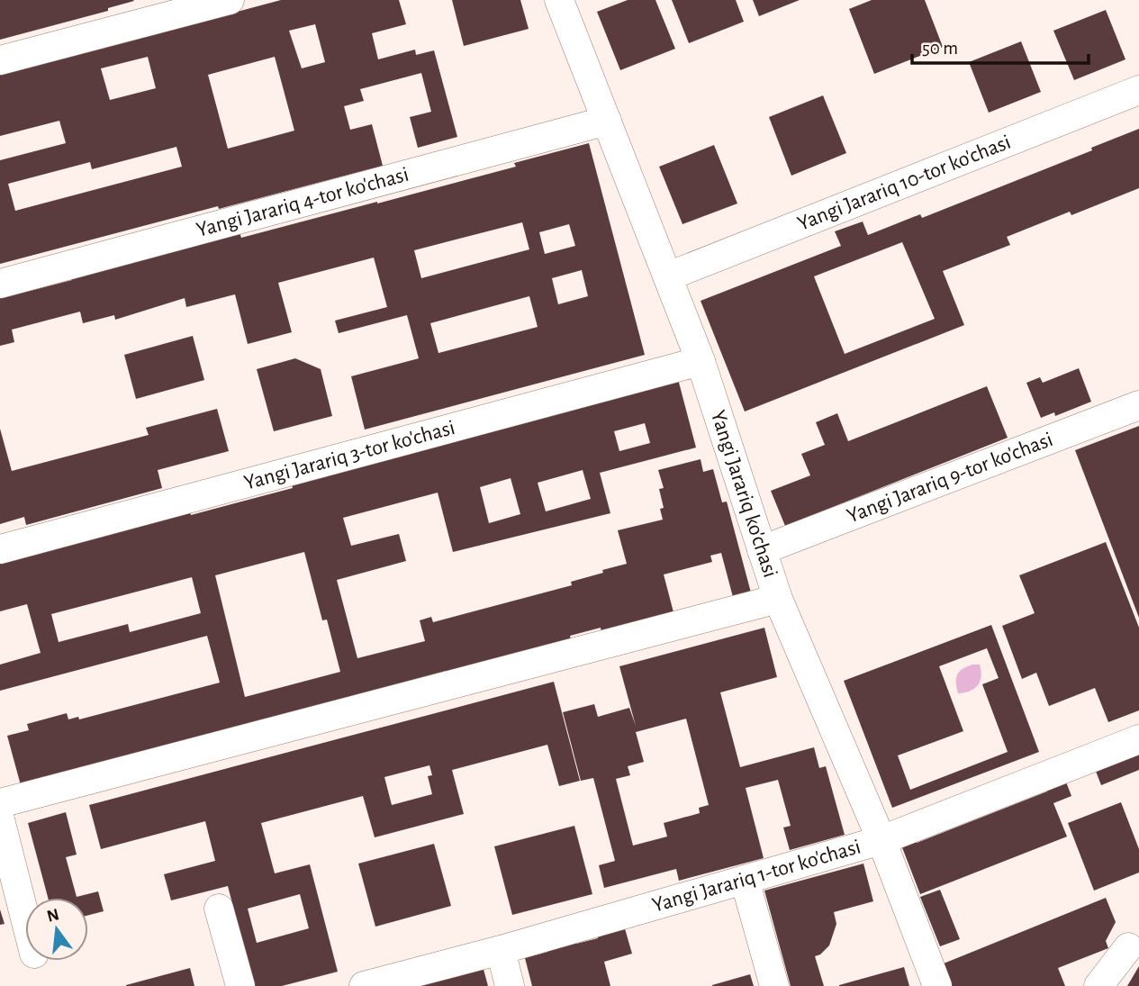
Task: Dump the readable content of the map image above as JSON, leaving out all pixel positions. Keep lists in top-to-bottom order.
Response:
{
  "streets": {
    "street": [
      "Yangi Jarariq 10-tor ko'chasi",
      "Yangi Jarariq 4-tor ko'chasi",
      "Yangi Jarariq 3-tor ko'chasi",
      "Yangi Jarariq 9-tor ko'chasi",
      "Yangi Jarariq ko'chasi",
      "Yangi Jarariq 1-tor ko'chasi"
    ]
  },
  "crossings": [
    ["Yangi Jarariq 10-tor ko'chasi", "Yangi Jarariq ko'chasi"],
    ["Yangi Jarariq 4-tor ko'chasi", "Yangi Jarariq ko'chasi"],
    ["Yangi Jarariq 3-tor ko'chasi", "Yangi Jarariq ko'chasi"],
    ["Yangi Jarariq 9-tor ko'chasi", "Yangi Jarariq ko'chasi"],
    ["Yangi Jarariq ko'chasi", "Yangi Jarariq 1-tor ko'chasi"]
  ],
  "scale_bar": "50 m",
  "north": "top"
}
